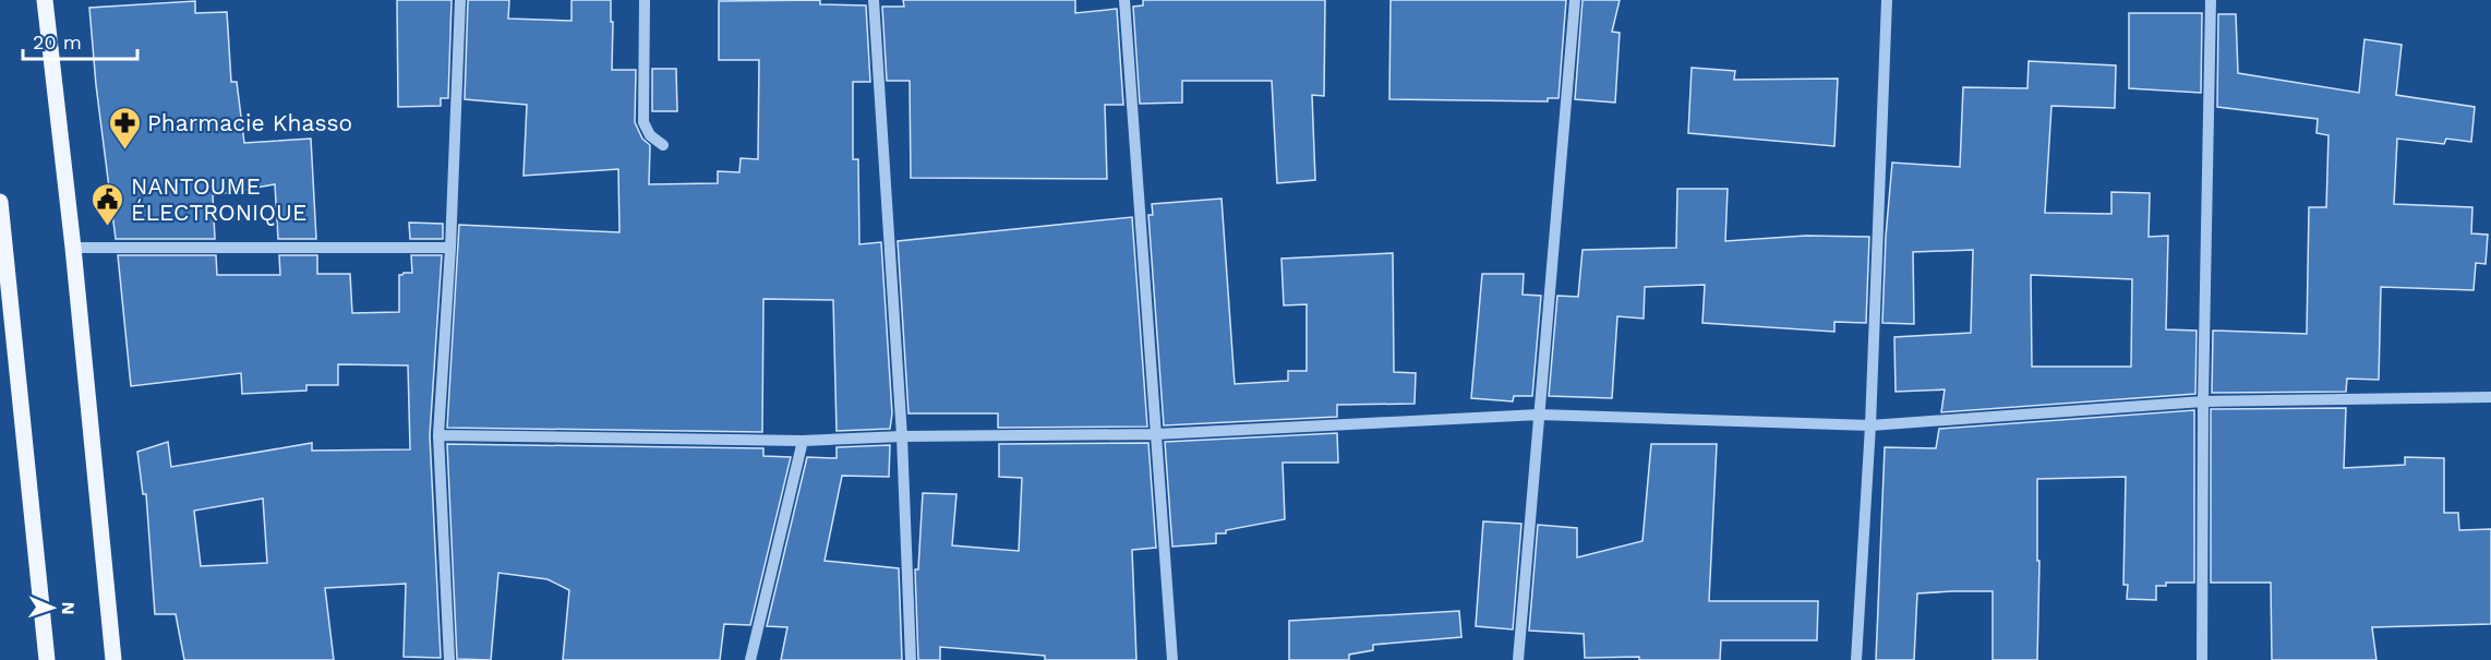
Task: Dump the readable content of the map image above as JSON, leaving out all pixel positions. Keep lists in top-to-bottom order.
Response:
{
  "places": {
    "pharmacy": ["Pharmacie Khasso"],
    "public building": ["NANTOUME ÉLECTRONIQUE"]
  },
  "scale_bar": "20 m",
  "north": "right"
}
